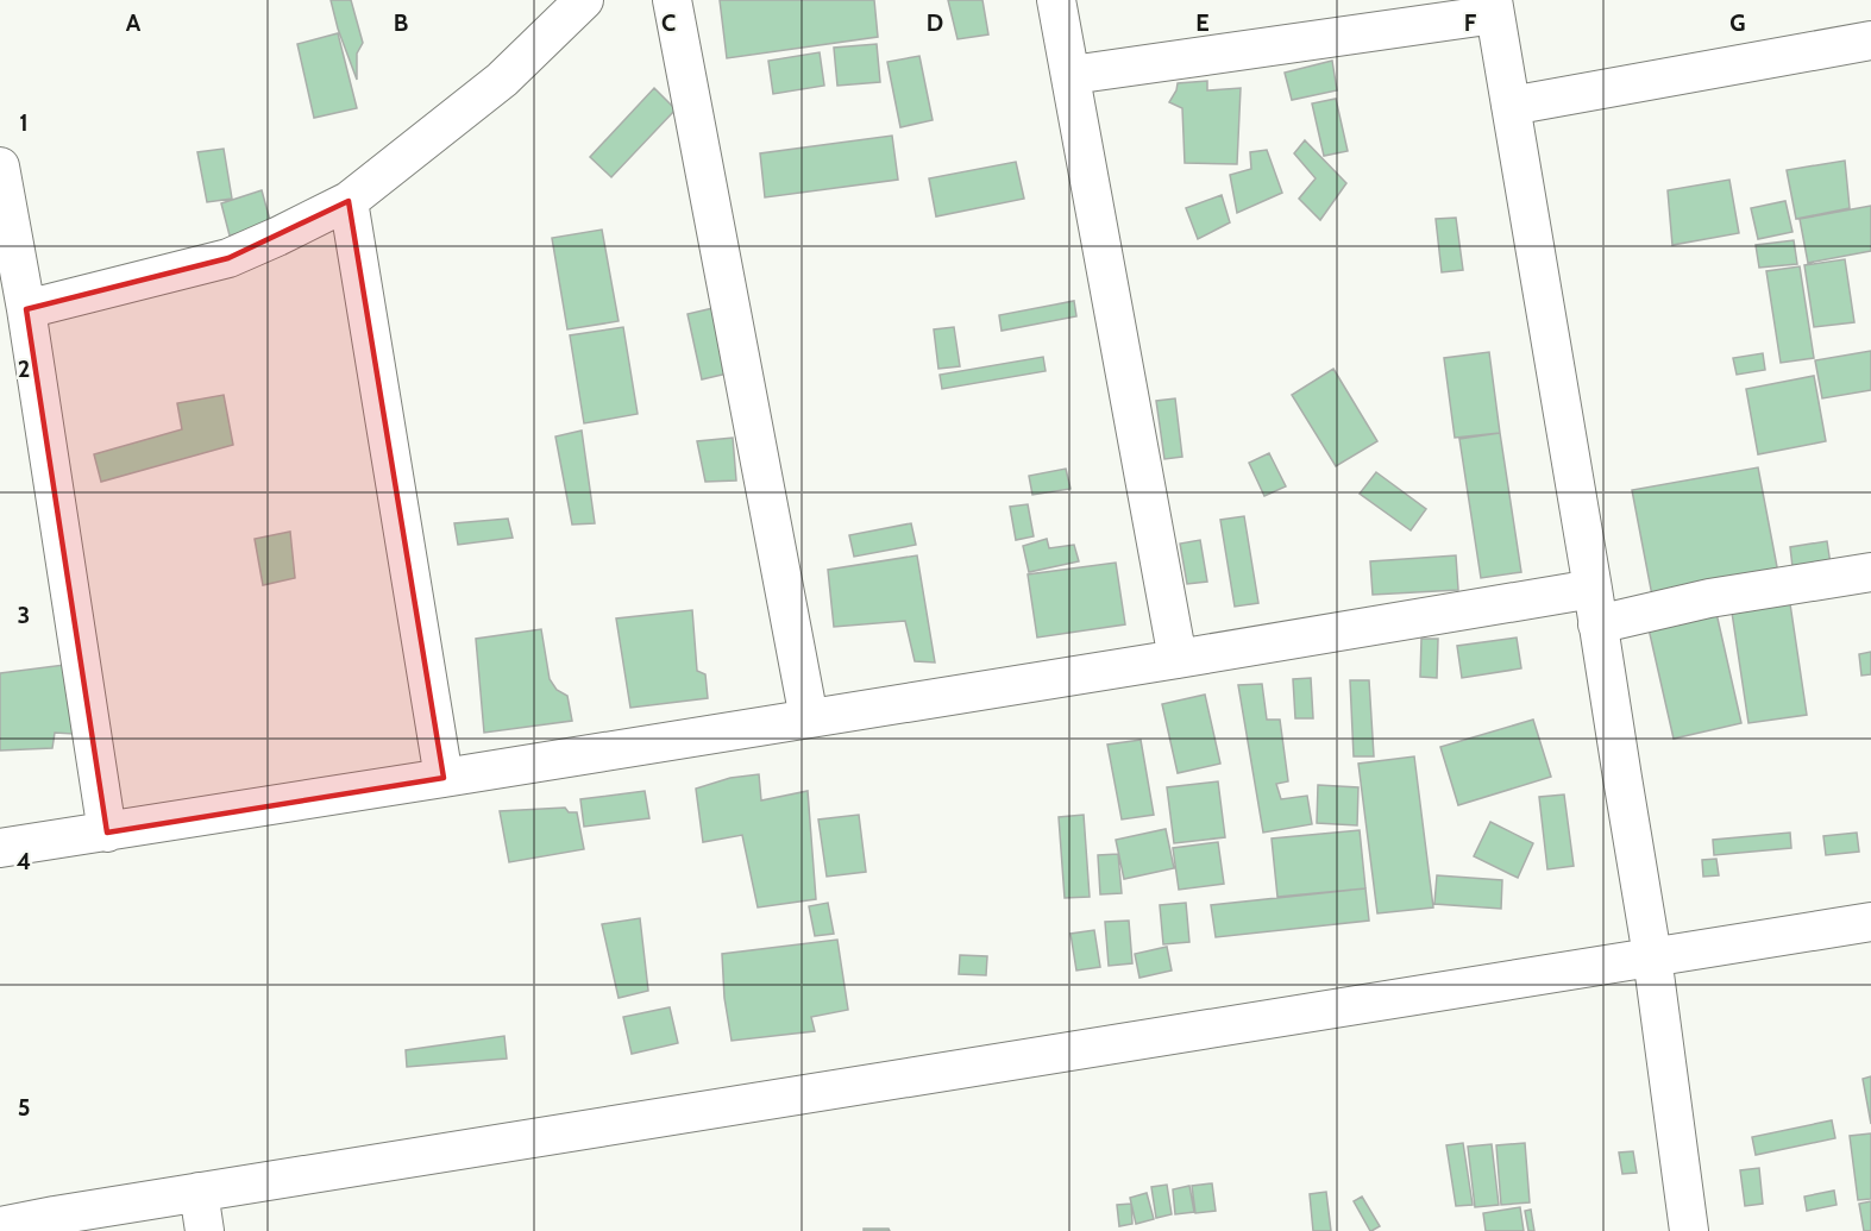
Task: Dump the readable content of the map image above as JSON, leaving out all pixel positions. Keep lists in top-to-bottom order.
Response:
{
  "grid": {
    "columns": [
      "A",
      "B",
      "C",
      "D",
      "E",
      "F",
      "G"
    ],
    "rows": [
      "1",
      "2",
      "3",
      "4",
      "5"
    ]
  }
}
